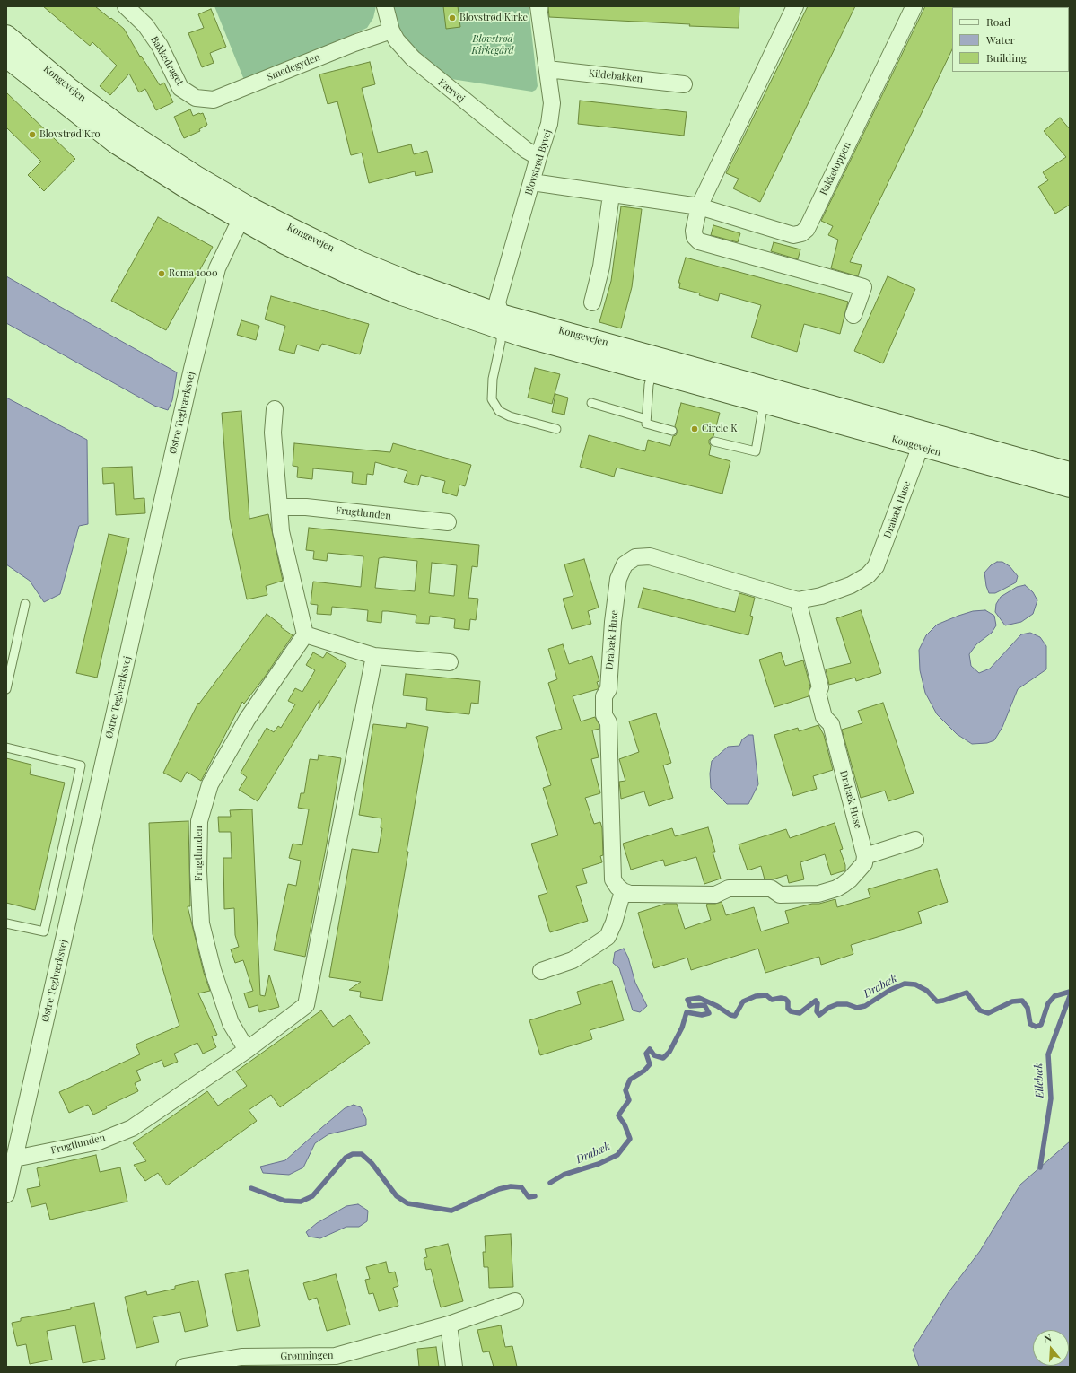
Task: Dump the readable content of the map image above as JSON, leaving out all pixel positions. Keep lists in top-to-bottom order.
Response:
{
  "streets": {
    "main road": ["Kongevejen"],
    "street": [
      "Bakkedraget",
      "Smedegyden",
      "Kildebakken",
      "Kærvej",
      "Blovstrød Byvej",
      "Bakketoppen",
      "Østre Teglværksvej",
      "Drabæk Huse",
      "Frugtlunden",
      "Grønningen"
    ]
  },
  "crossings": [
    ["Bakkedraget", "Smedegyden"],
    ["Smedegyden", "Kærvej"],
    ["Kildebakken", "Blovstrød Byvej"],
    ["Kongevejen", "Blovstrød Byvej"],
    ["Kongevejen", "Østre Teglværksvej"],
    ["Kongevejen", "Drabæk Huse"],
    ["Kærvej", "Blovstrød Byvej"],
    ["Blovstrød Byvej", "Bakketoppen"],
    ["Østre Teglværksvej", "Frugtlunden"]
  ],
  "water": ["Drabæk", "Ellebæk"],
  "parks": ["Blovstrød Kirkegård"],
  "places": [
    "Blovstrød Kirke",
    "Blovstrød Kro",
    "Rema 1000",
    "Circle K"
  ],
  "legend": ["Road", "Water", "Building"],
  "north": "top"
}
